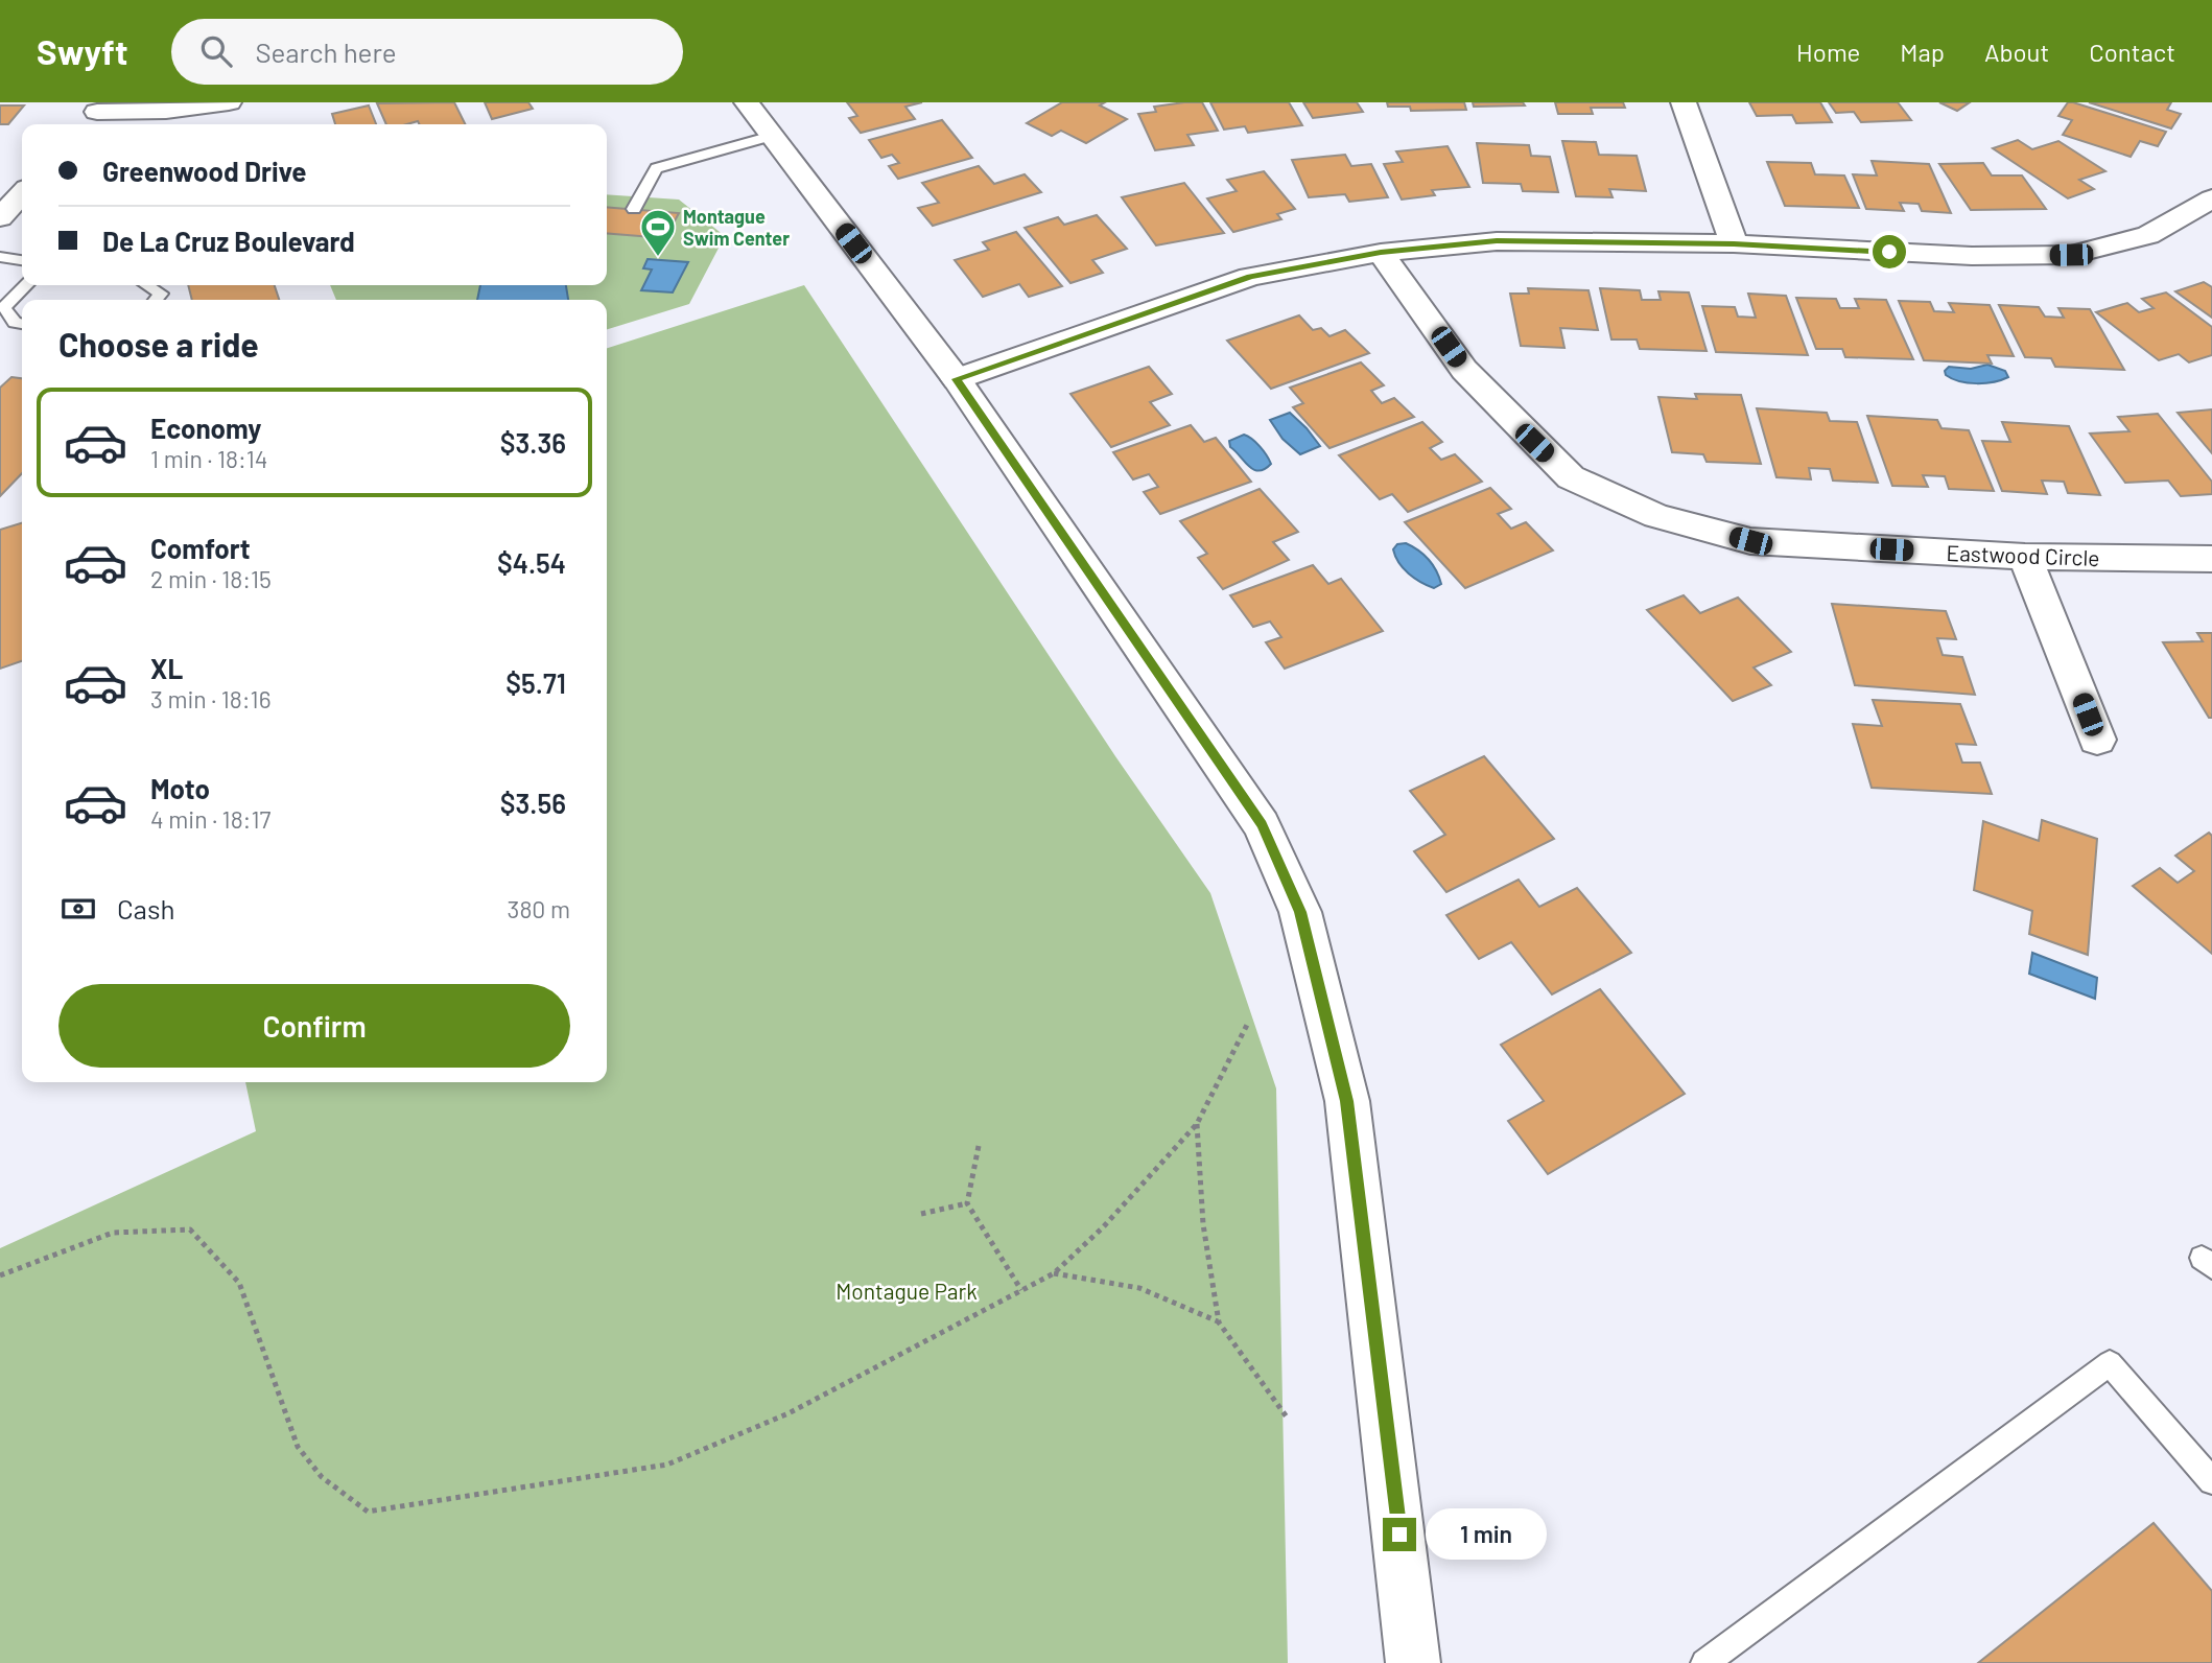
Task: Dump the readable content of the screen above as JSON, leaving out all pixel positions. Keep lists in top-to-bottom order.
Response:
{
  "streets": {
    "street": ["Eastwood Circle"]
  },
  "parks": ["Montague Park"],
  "places": {
    "sports": ["Montague Swim Center"]
  },
  "page": {
    "header": "Swyft",
    "search": "Search here",
    "nav": [
      "Home",
      "Map",
      "About",
      "Contact"
    ],
    "banner": ["Greenwood Drive", "De La Cruz Boulevard"],
    "heading": "Choose a ride",
    "list": [
      {
        "name": "Economy",
        "note": "1 min · 18:14",
        "value": "$3.36"
      },
      {
        "name": "Comfort",
        "note": "2 min · 18:15",
        "value": "$4.54"
      },
      {
        "name": "XL",
        "note": "3 min · 18:16",
        "value": "$5.71"
      },
      {
        "name": "Moto",
        "note": "4 min · 18:17",
        "value": "$3.56"
      }
    ],
    "pay": ["Cash", "380 m"],
    "buttons": "Confirm",
    "bubble": "1 min"
  }
}
